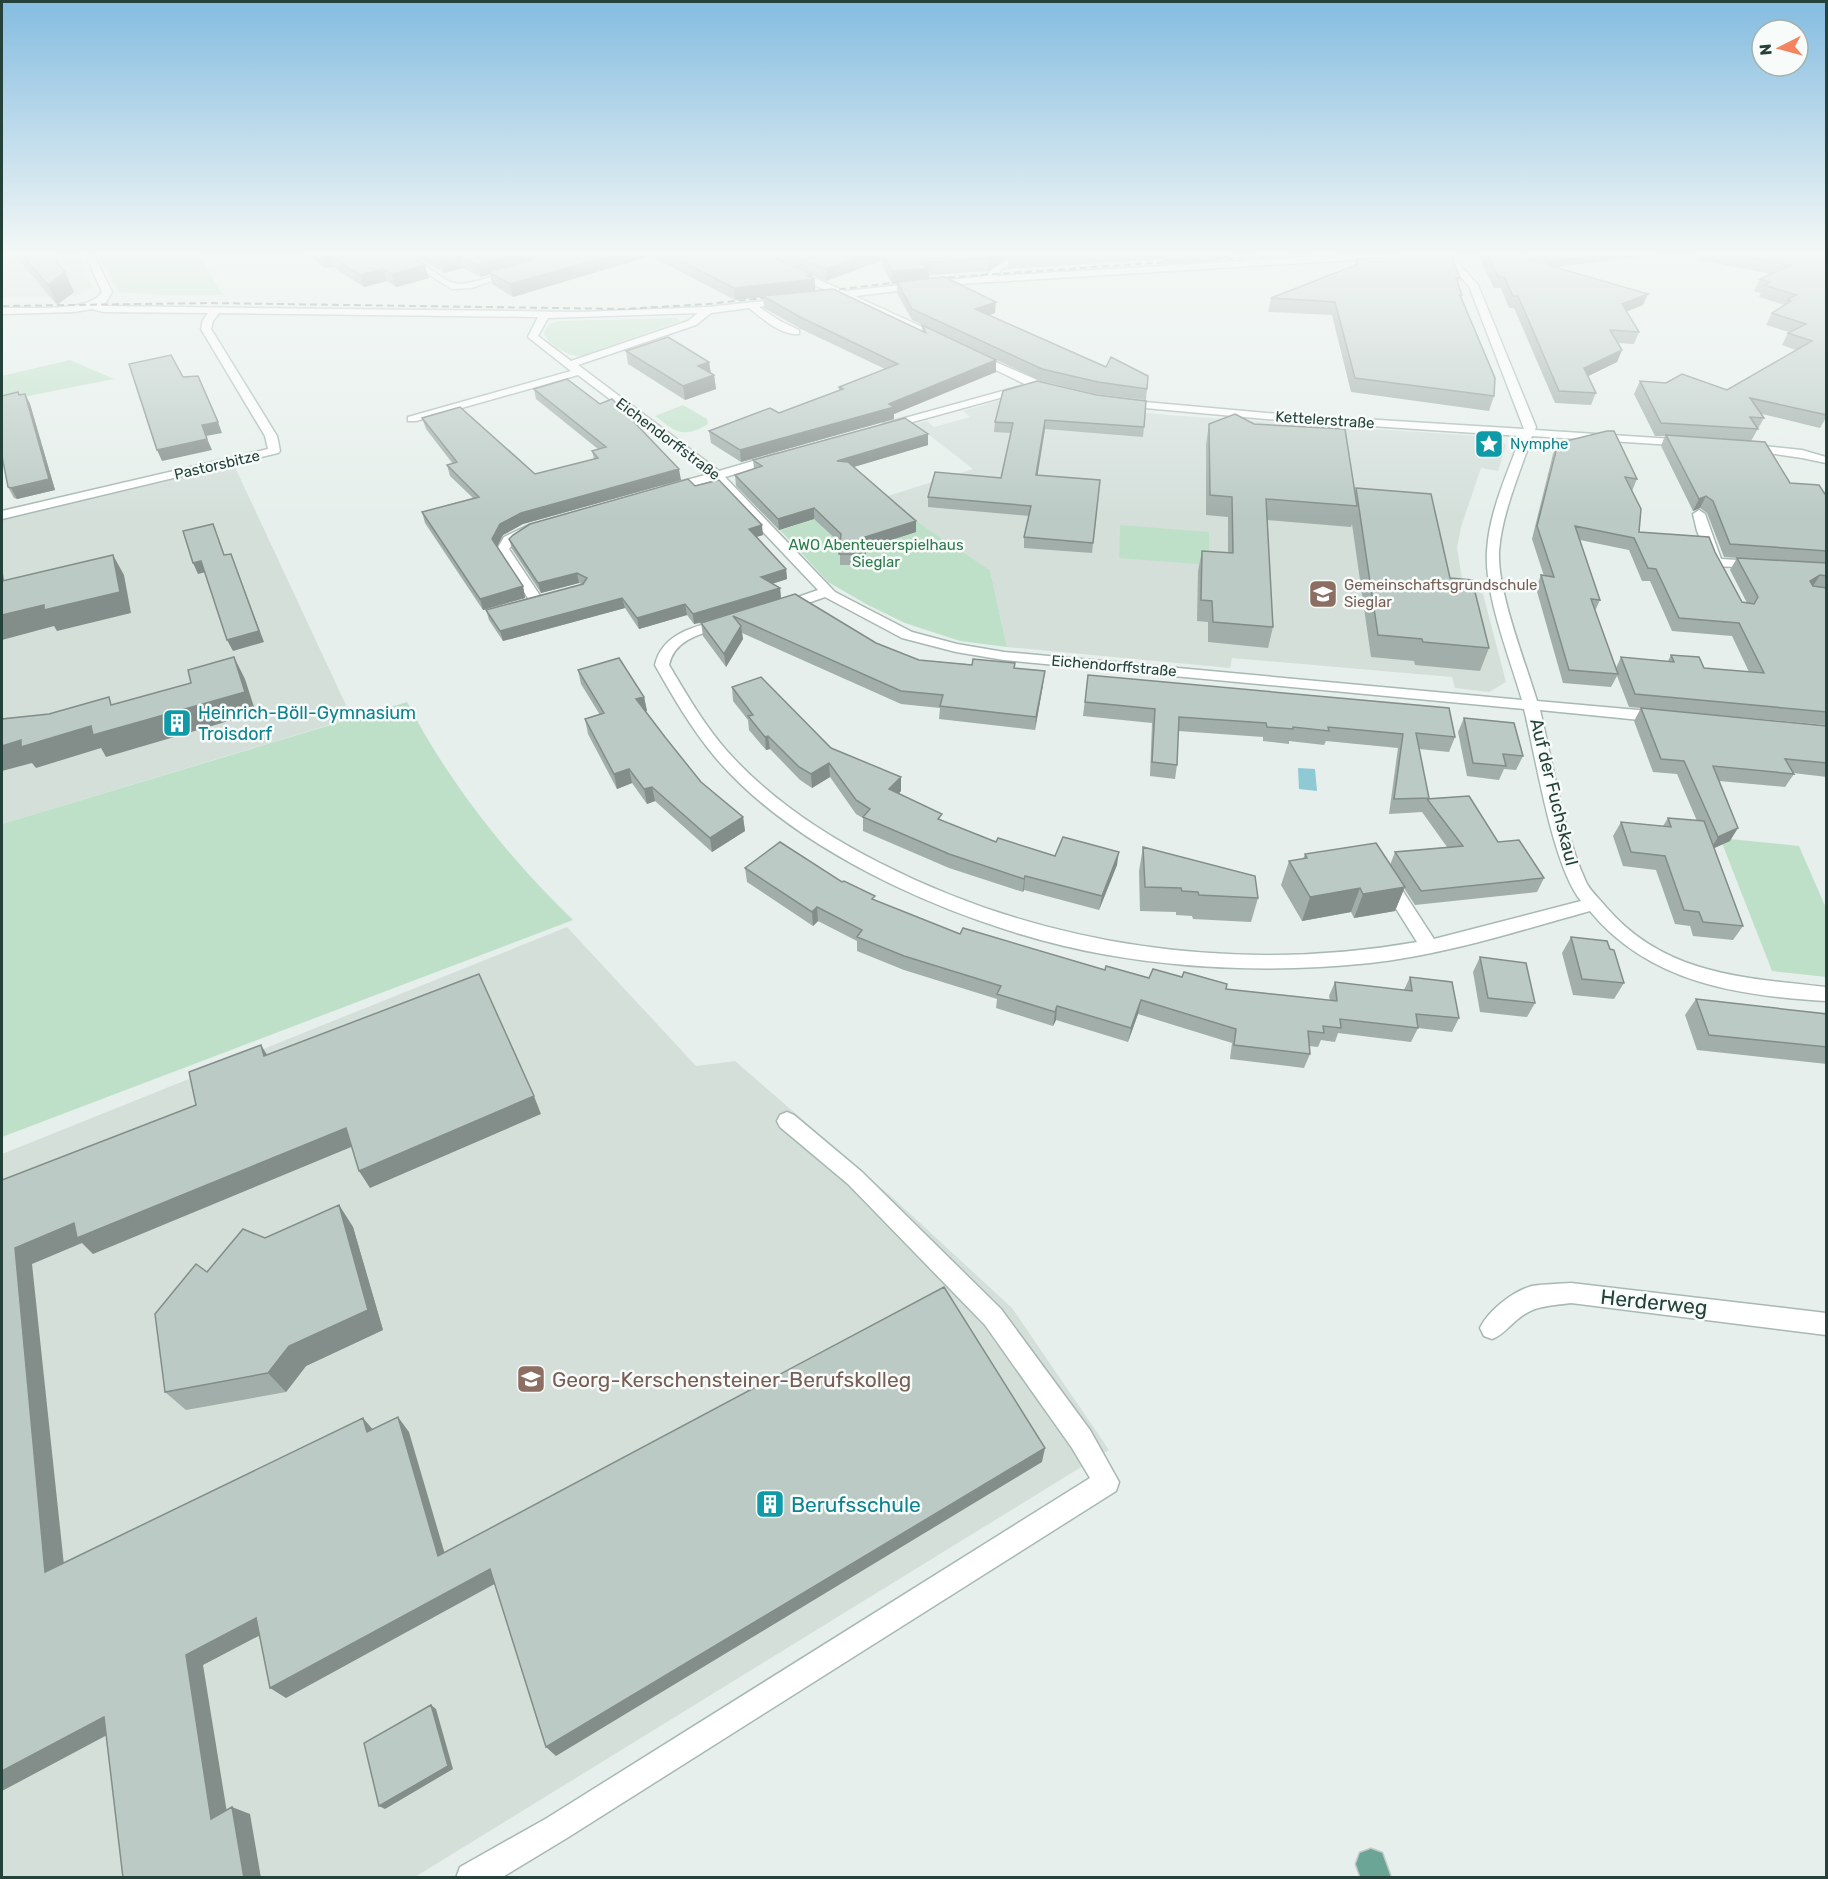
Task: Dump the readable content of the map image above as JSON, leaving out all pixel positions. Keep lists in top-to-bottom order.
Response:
{
  "streets": {
    "street": [
      "Kettelerstraße",
      "Eichendorffstraße",
      "Pastorsbitze",
      "Auf der Fuchskaul",
      "Herderweg"
    ]
  },
  "crossings": [
    ["Kettelerstraße", "Auf der Fuchskaul"],
    ["Eichendorffstraße", "Auf der Fuchskaul"]
  ],
  "parks": ["AWO Abenteuerspielhaus Sieglar"],
  "places": {
    "place": ["Nymphe"],
    "school or university": ["Gemeinschaftsgrundschule Sieglar", "Georg-Kerschensteiner-Berufskolleg"],
    "building": ["Heinrich-Böll-Gymnasium Troisdorf", "Berufsschule"]
  },
  "north": "left"
}
